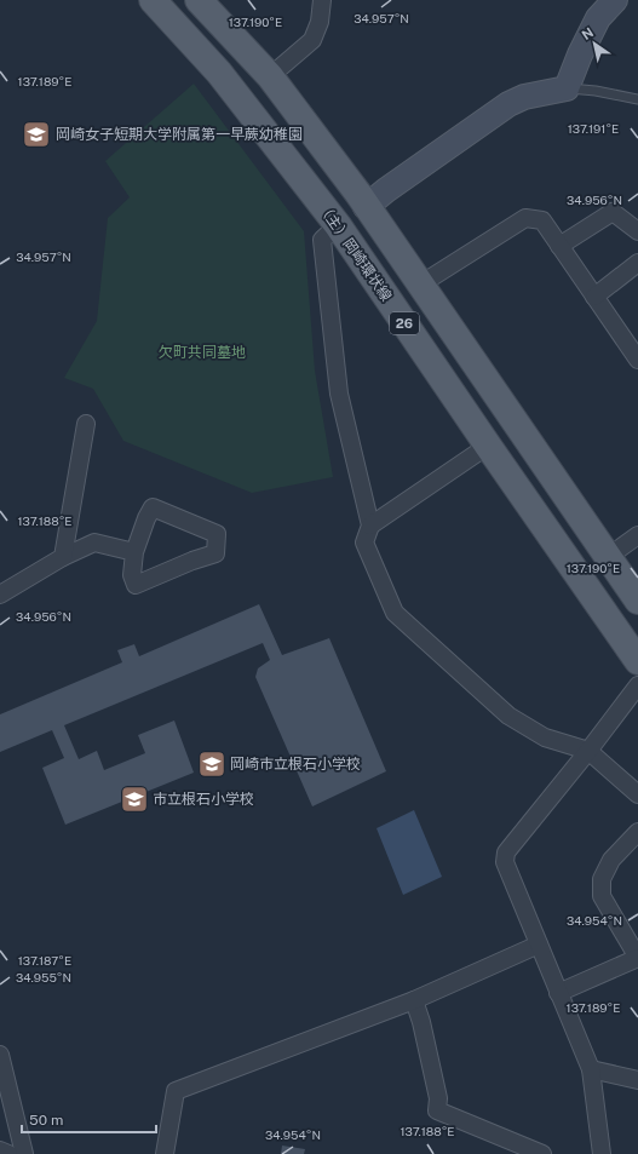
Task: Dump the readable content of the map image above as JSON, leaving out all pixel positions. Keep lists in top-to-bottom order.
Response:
{
  "streets": {
    "main road": ["（主）岡崎環状線", "26"]
  },
  "parks": ["欠町共同墓地"],
  "places": {
    "school or university": ["岡崎女子短期大学附属第一早蕨幼稚園", "岡崎市立根石小学校", "市立根石小学校"]
  },
  "scale_bar": "50 m",
  "north": "top left",
  "coordinates": [
    "34.957°N",
    "137.190°E",
    "137.189°E",
    "137.191°E",
    "34.956°N",
    "137.188°E",
    "34.954°N",
    "137.187°E",
    "34.955°N"
  ]
}
